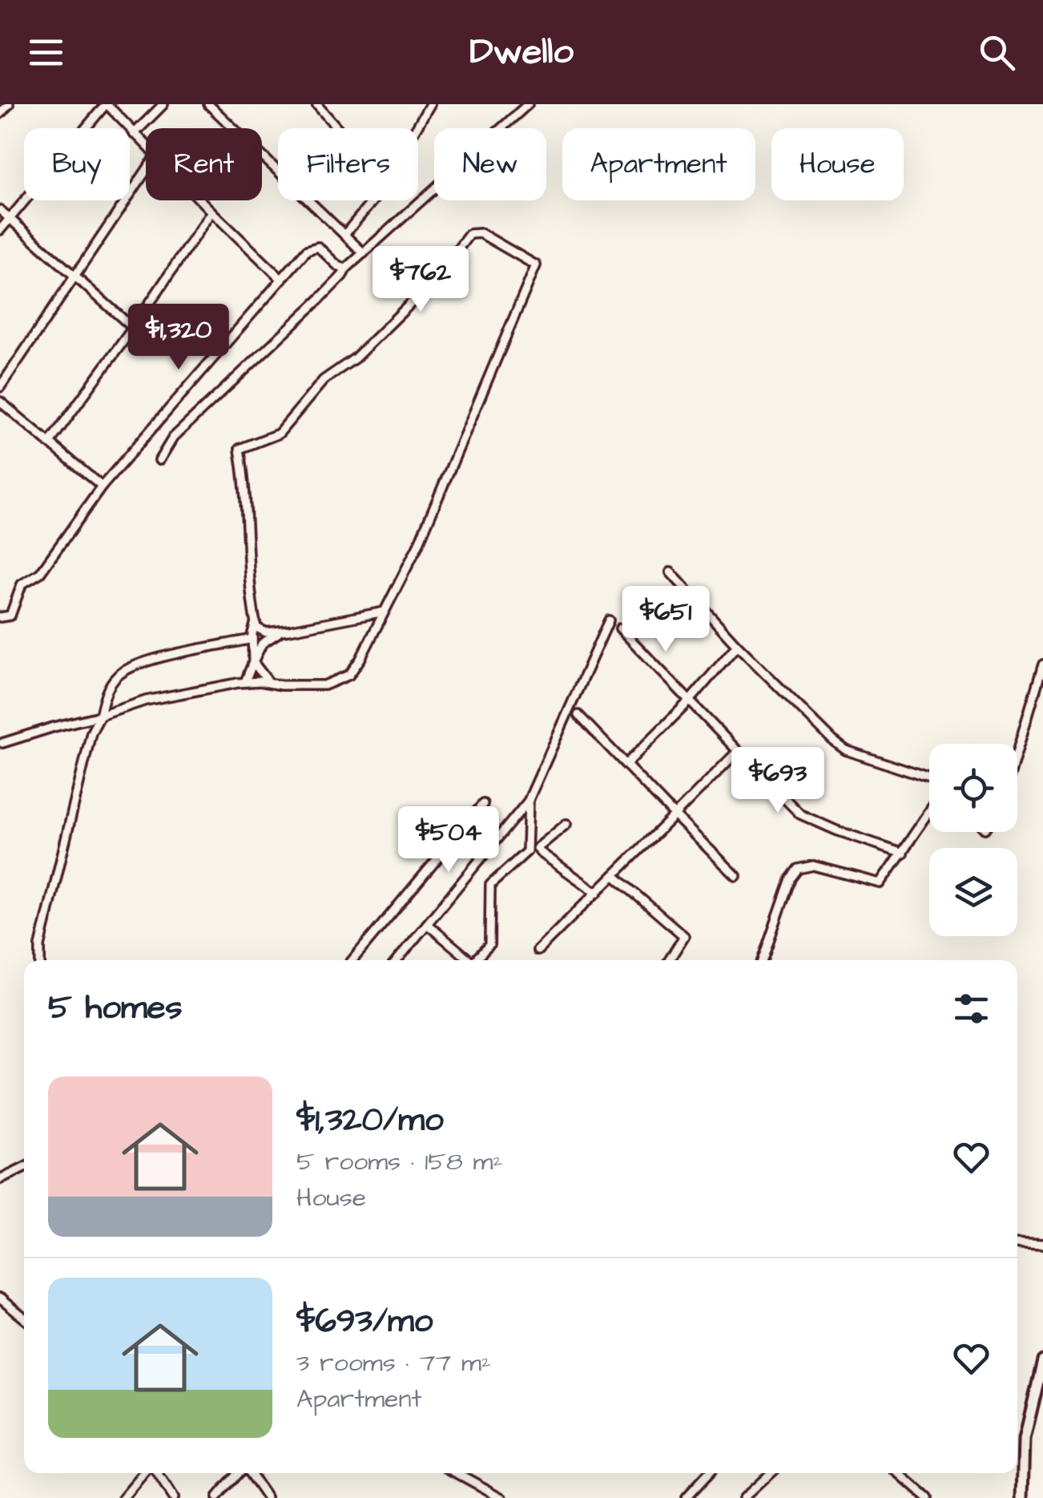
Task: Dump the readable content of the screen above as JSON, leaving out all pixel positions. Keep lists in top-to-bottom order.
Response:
{
  "page": {
    "header": "Dwello",
    "chip": [
      "Buy",
      "Rent",
      "Filters",
      "New",
      "Apartment",
      "House"
    ],
    "price": [
      "$762",
      "$1,320",
      "$651",
      "$693",
      "$504"
    ],
    "heading": "5 homes",
    "list": [
      {
        "name": "$1,320/mo",
        "note": "5 rooms · 158 m² · House"
      },
      {
        "name": "$693/mo",
        "note": "3 rooms · 77 m² · Apartment"
      }
    ]
  }
}
